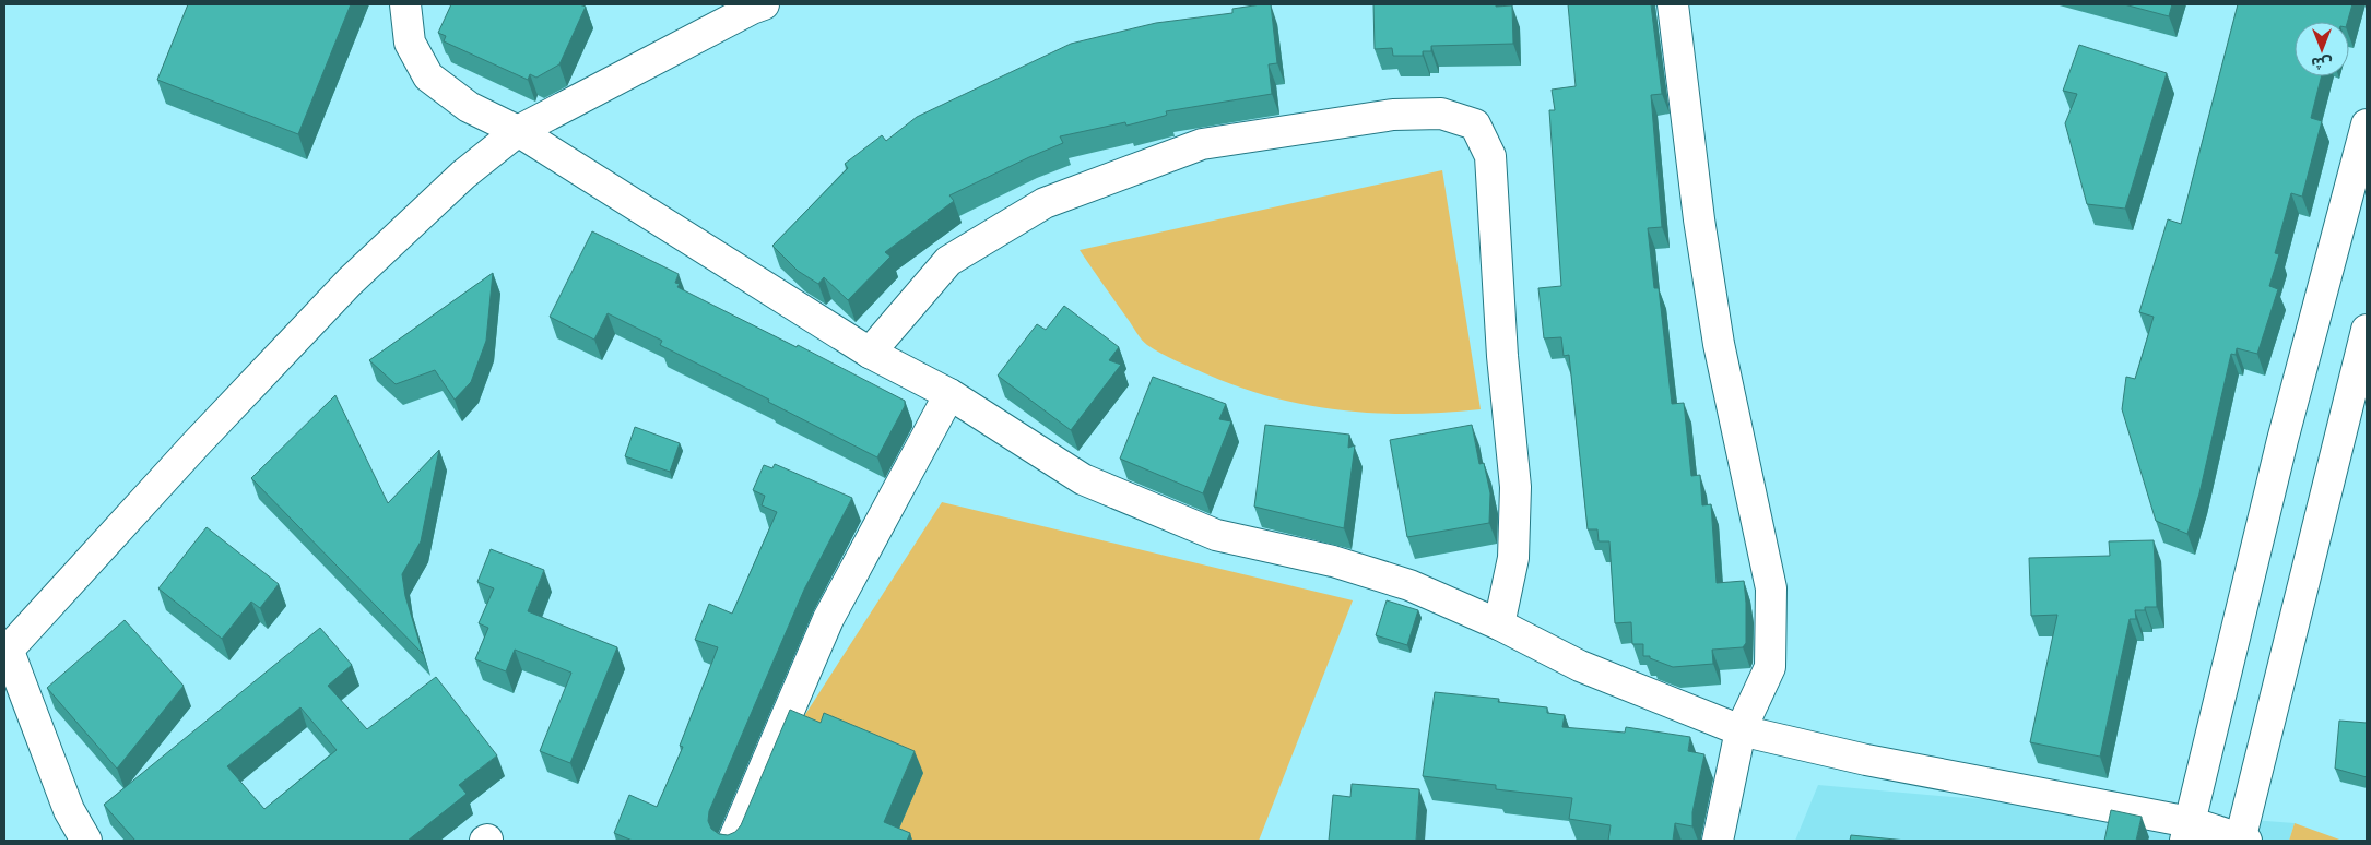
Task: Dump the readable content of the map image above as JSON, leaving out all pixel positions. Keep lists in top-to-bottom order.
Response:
{
  "north": "bottom"
}
